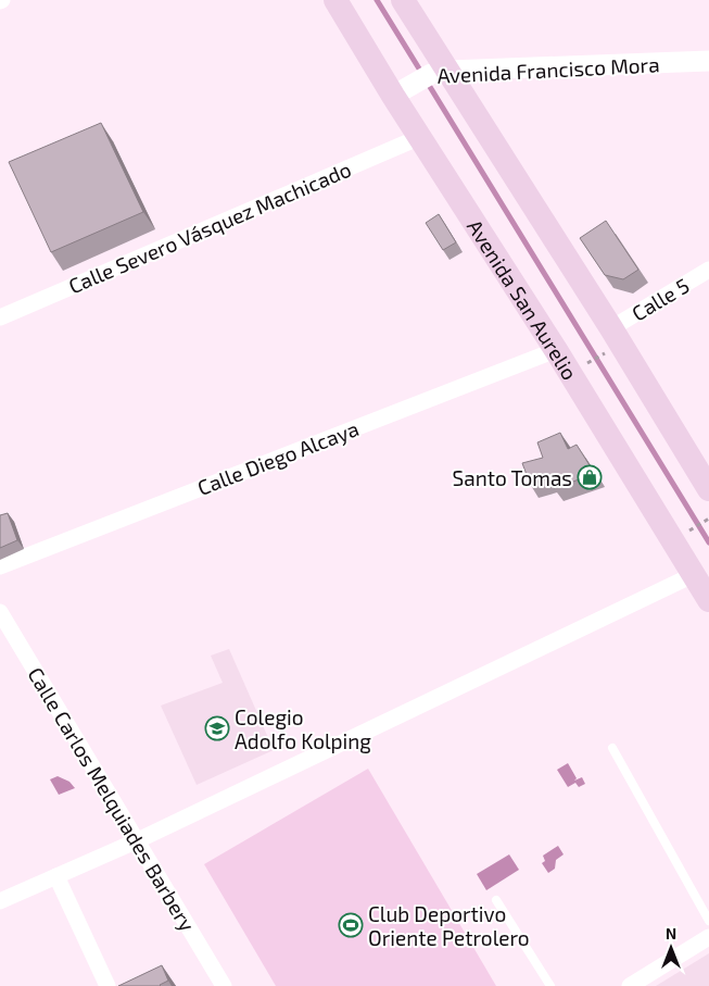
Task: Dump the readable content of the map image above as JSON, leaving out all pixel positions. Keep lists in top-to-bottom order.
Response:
{
  "streets": {
    "main road": ["Avenida San Aurelio"],
    "street": [
      "Avenida Francisco Mora",
      "Calle Severo Vásquez Machicado",
      "Calle 5",
      "Calle Diego Alcaya",
      "Calle Carlos Melquiades Barbery"
    ]
  },
  "crossings": [
    ["Avenida Francisco Mora", "Avenida San Aurelio"],
    ["Calle Severo Vásquez Machicado", "Avenida San Aurelio"],
    ["Avenida San Aurelio", "Calle Diego Alcaya"]
  ],
  "places": {
    "shop": ["Santo Tomas"],
    "school or university": ["Colegio Adolfo Kolping"],
    "sports": ["Club Deportivo Oriente Petrolero"]
  },
  "north": "top"
}
